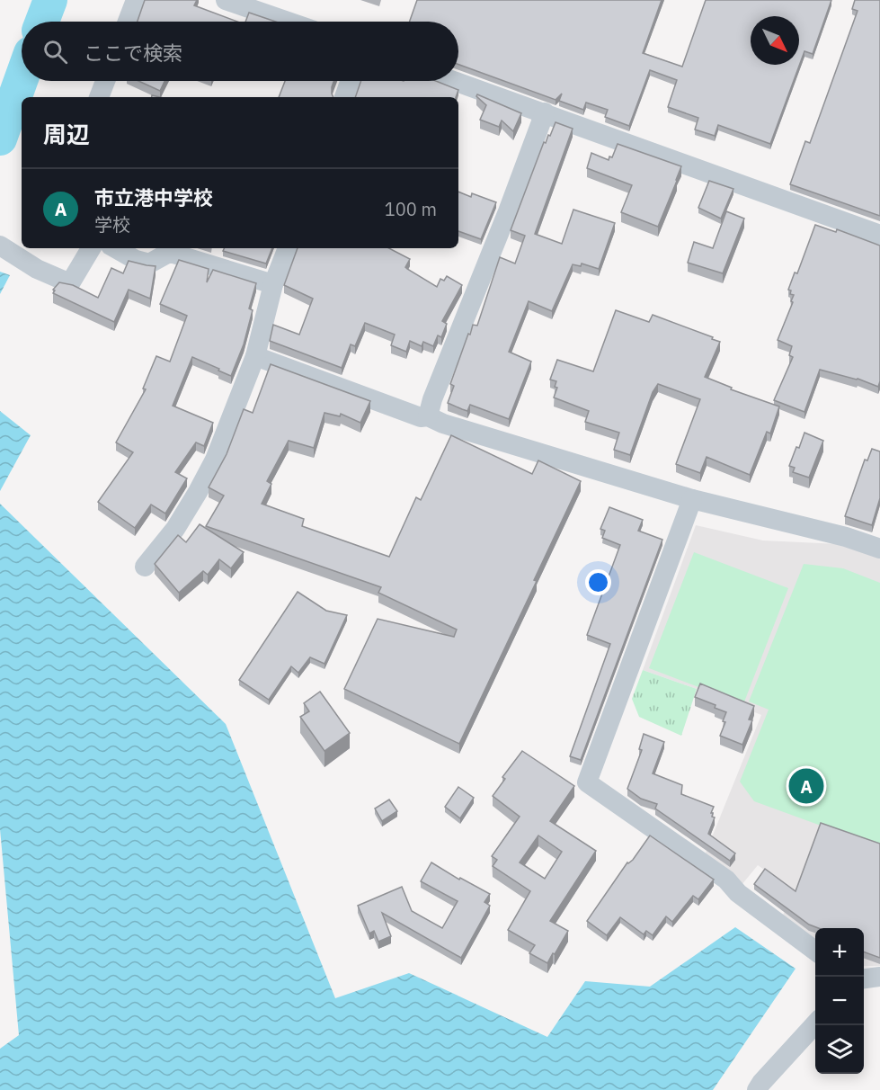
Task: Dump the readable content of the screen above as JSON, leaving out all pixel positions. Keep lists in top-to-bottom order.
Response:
{
  "north": "bottom right",
  "page": {
    "search": "ここで検索",
    "heading": "周辺",
    "list": [
      {
        "mark": "A",
        "name": "市立港中学校",
        "note": "学校",
        "value": "100 m"
      }
    ],
    "pins": "A",
    "map_buttons": ["+", "−"]
  }
}
